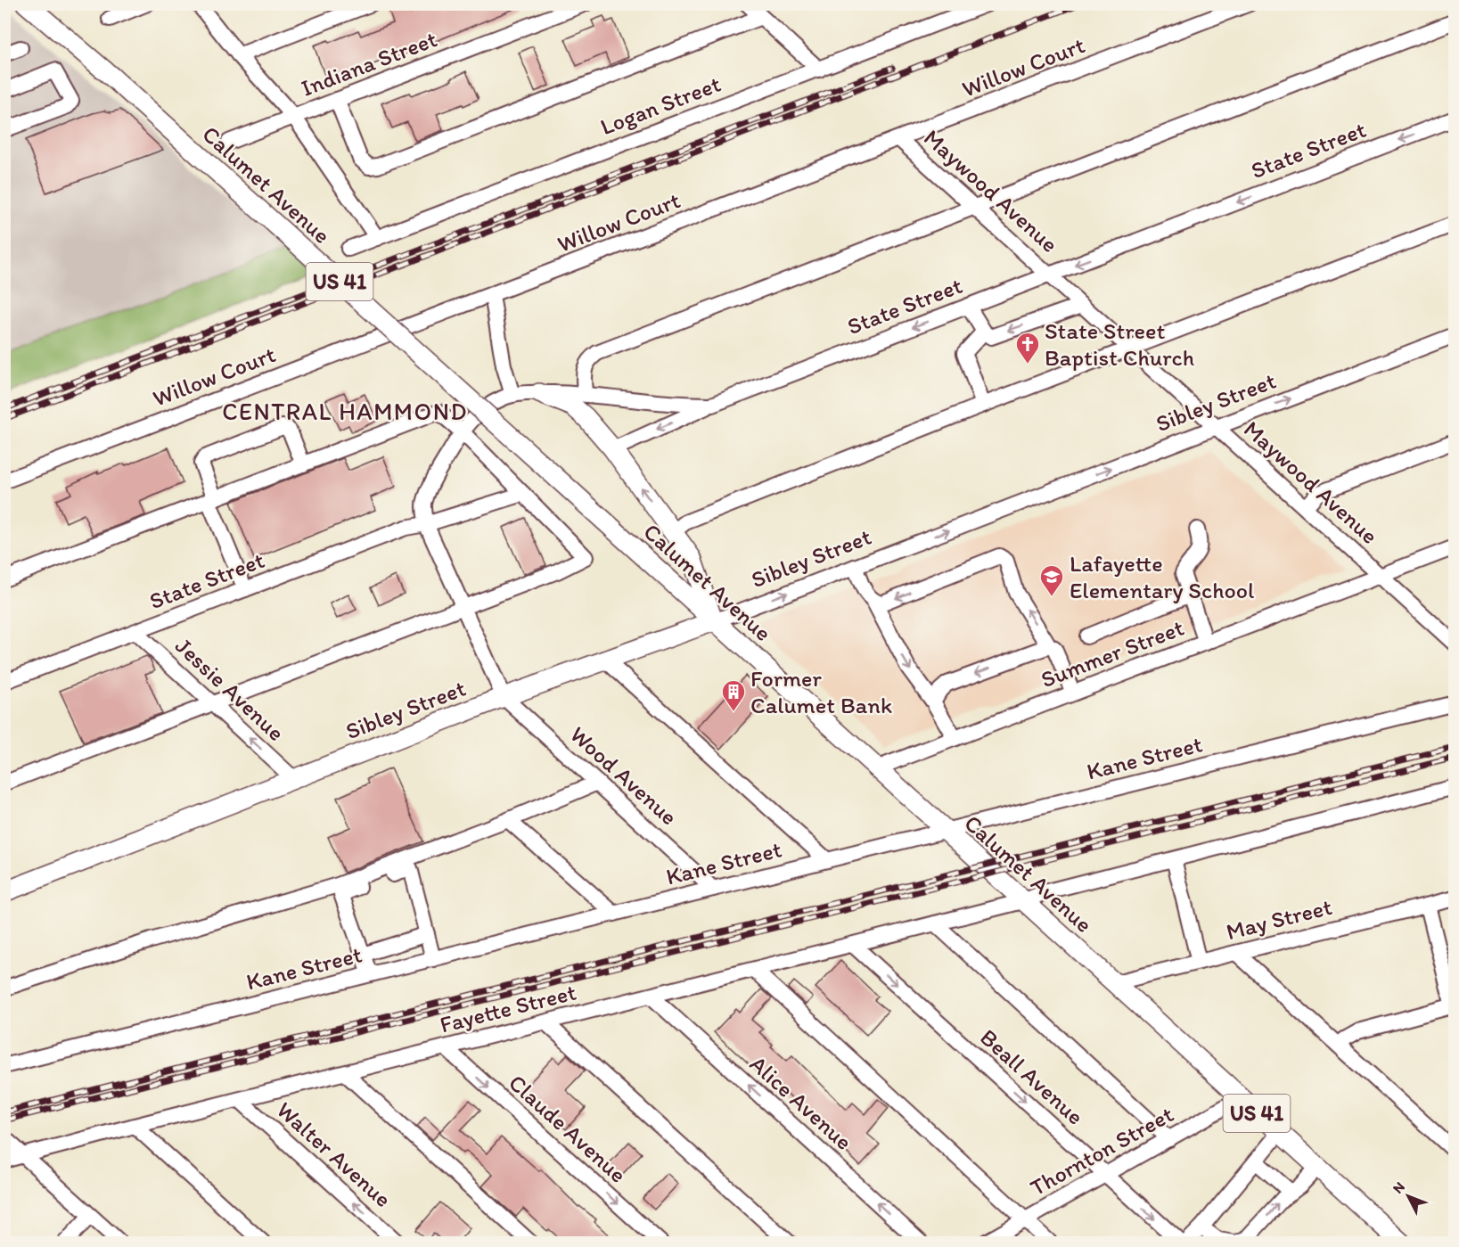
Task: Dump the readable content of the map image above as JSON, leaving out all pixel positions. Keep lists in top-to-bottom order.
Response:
{
  "streets": {
    "main road": ["Calumet Avenue", "US 41", "Sibley Street"],
    "street": [
      "Indiana Street",
      "Willow Court",
      "Logan Street",
      "State Street",
      "Maywood Avenue",
      "Summer Street",
      "Jessie Avenue",
      "Kane Street",
      "Wood Avenue",
      "May Street",
      "Fayette Street",
      "Beall Avenue",
      "Alice Avenue",
      "Claude Avenue",
      "Thornton Street",
      "Walter Avenue"
    ]
  },
  "crossings": [
    ["Willow Court", "Maywood Avenue"],
    ["State Street", "Maywood Avenue"],
    ["State Street", "Jessie Avenue"],
    ["Calumet Avenue", "Sibley Street"],
    ["Calumet Avenue", "Summer Street"],
    ["Calumet Avenue", "Kane Street"],
    ["Calumet Avenue", "May Street"],
    ["Calumet Avenue", "Fayette Street"],
    ["Calumet Avenue", "Thornton Street"],
    ["Maywood Avenue", "Sibley Street"],
    ["Maywood Avenue", "Summer Street"],
    ["Sibley Street", "Jessie Avenue"],
    ["Sibley Street", "Wood Avenue"],
    ["Kane Street", "Wood Avenue"],
    ["Fayette Street", "Beall Avenue"],
    ["Fayette Street", "Alice Avenue"],
    ["Fayette Street", "Claude Avenue"],
    ["Fayette Street", "Walter Avenue"],
    ["Beall Avenue", "Thornton Street"]
  ],
  "one_way": ["Jessie Avenue"],
  "districts": ["CENTRAL HAMMOND"],
  "places": {
    "church": ["State Street Baptist Church"],
    "school or university": ["Lafayette Elementary School"],
    "building": ["Former Calumet Bank"]
  },
  "north": "top left"
}
